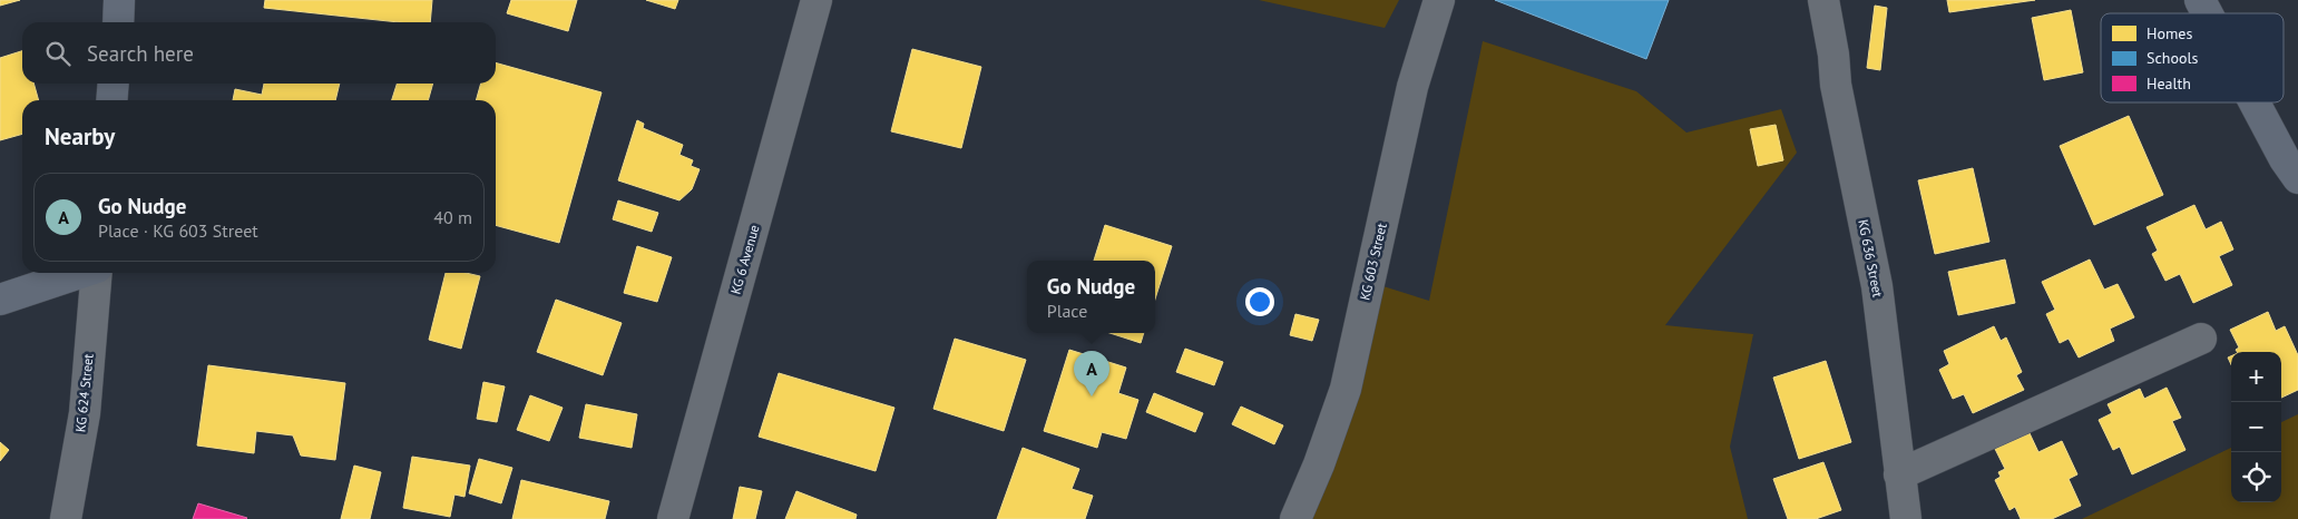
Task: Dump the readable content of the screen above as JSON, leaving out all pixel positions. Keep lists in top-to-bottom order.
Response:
{
  "streets": {
    "street": [
      "KG 636 Street",
      "KG 6 Avenue",
      "KG 603 Street",
      "KG 624 Street"
    ]
  },
  "legend": ["Homes", "Schools", "Health"],
  "page": {
    "search": "Search here",
    "heading": "Nearby",
    "list": [
      {
        "mark": "A",
        "name": "Go Nudge",
        "note": "Place · KG 603 Street",
        "value": "40 m"
      }
    ],
    "popup": ["Go Nudge", "Place"],
    "pins": "A",
    "map_buttons": ["+", "−"]
  }
}
